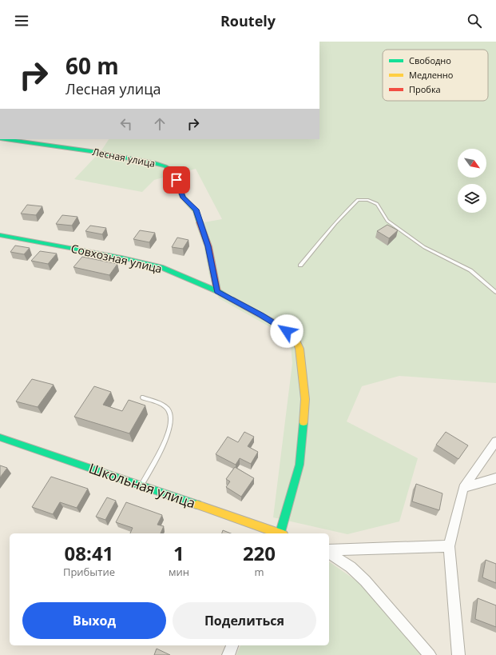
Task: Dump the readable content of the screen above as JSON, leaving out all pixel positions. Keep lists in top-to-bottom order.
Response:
{
  "streets": {
    "street": ["Лесная улица", "Совхозная улица", "Школьная улица"]
  },
  "crossings": [
    ["Лесная улица", "Совхозная улица"]
  ],
  "legend": ["Свободно", "Медленно", "Пробка"],
  "north": "bottom right",
  "page": {
    "header": "Routely",
    "turn": ["60 m", "Лесная улица"],
    "eta": [
      "08:41",
      "Прибытие",
      "1",
      "мин",
      "220",
      "m"
    ],
    "buttons": ["Выход", "Поделиться"]
  }
}
